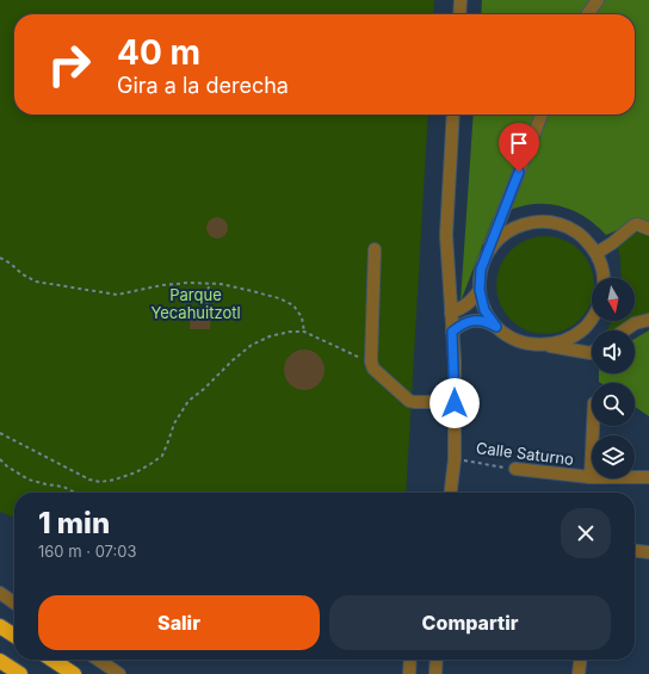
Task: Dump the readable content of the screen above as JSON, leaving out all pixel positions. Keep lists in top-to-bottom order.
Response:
{
  "streets": {
    "street": ["Calle Saturno"]
  },
  "parks": ["Parque Yecahuitzotl"],
  "north": "bottom",
  "page": {
    "turn": ["40 m", "Gira a la derecha"],
    "heading": ["1 min", "160 m · 07:03"],
    "buttons": ["Salir", "Compartir"]
  }
}
